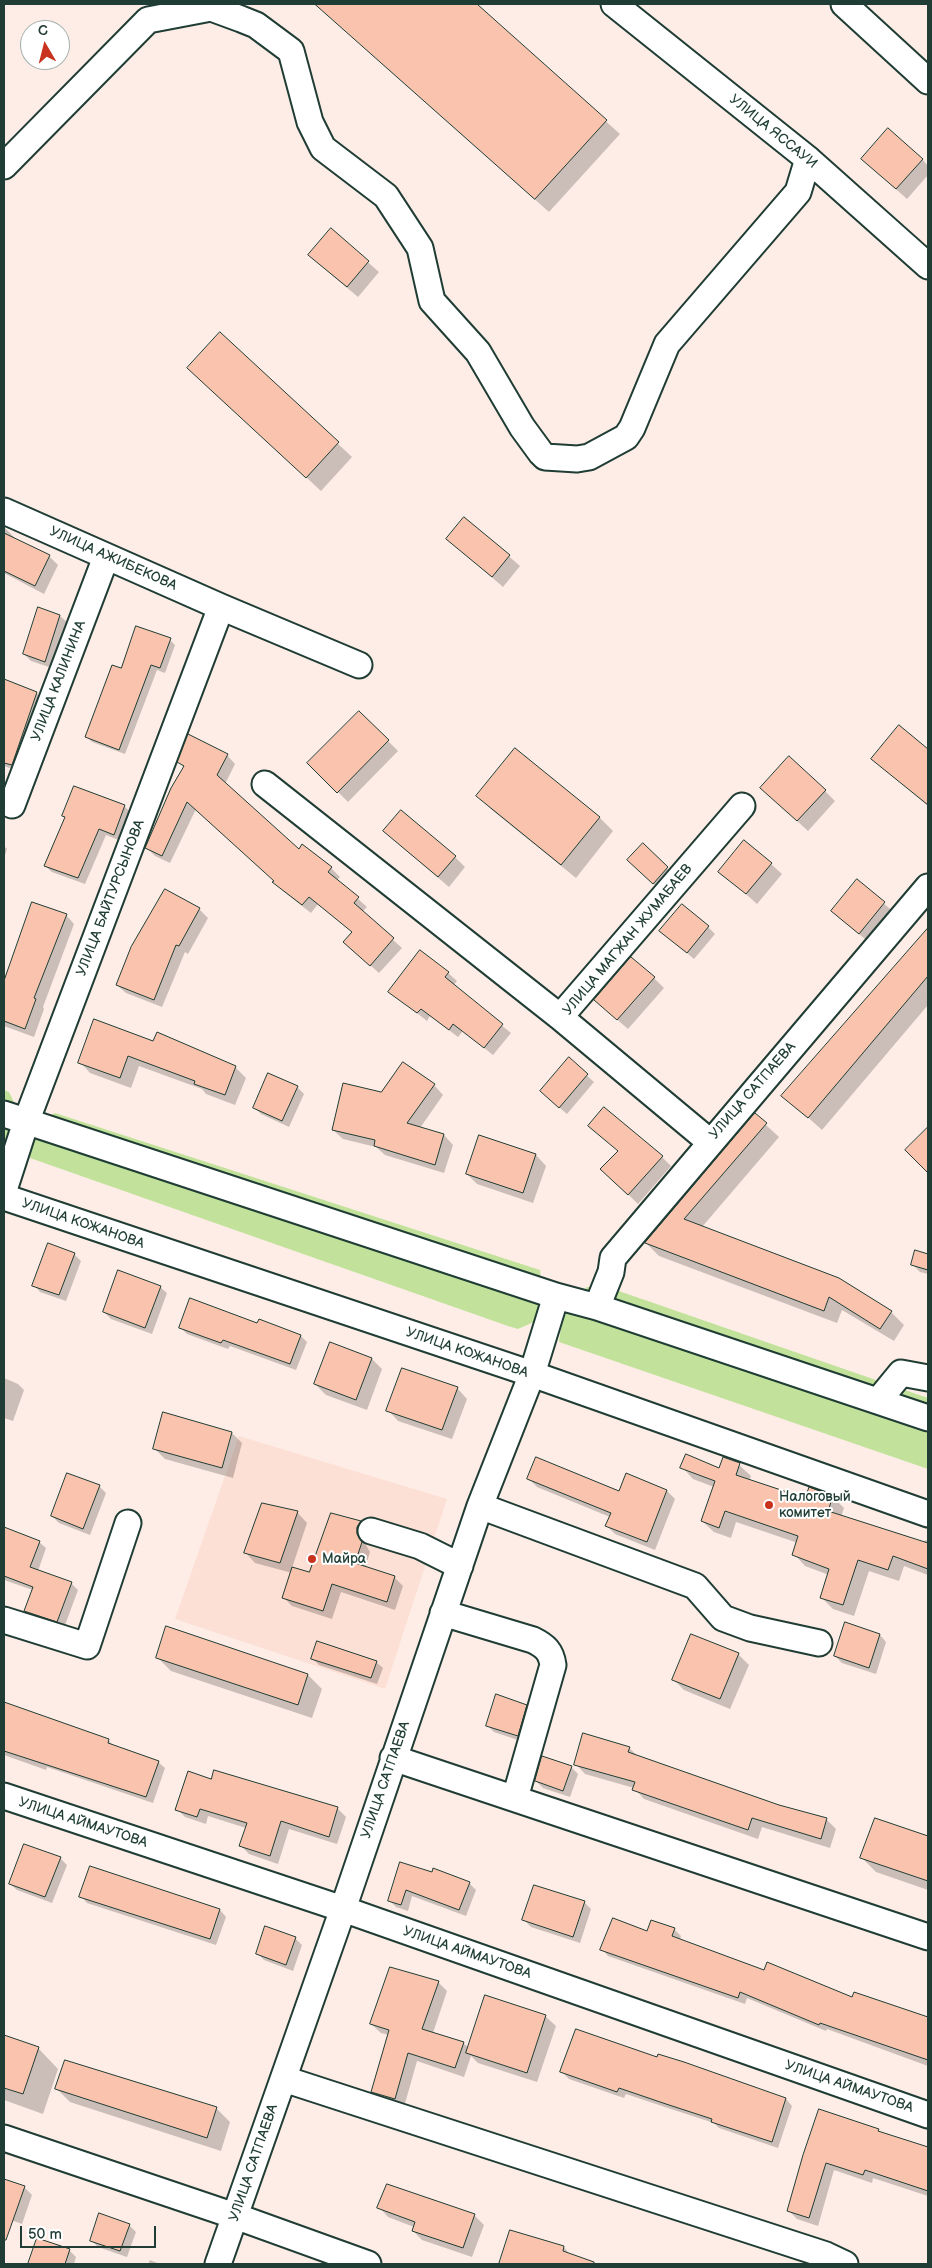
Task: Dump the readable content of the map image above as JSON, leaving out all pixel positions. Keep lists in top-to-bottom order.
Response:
{
  "streets": {
    "street": [
      "УЛИЦА ЯССАУИ",
      "УЛИЦА АЖИБЕКОВА",
      "УЛИЦА КАЛИНИНА",
      "УЛИЦА БАЙТУРСЫНОВА",
      "УЛИЦА МАГЖАН ЖУМАБАЕВ",
      "УЛИЦА САТПАЕВА",
      "УЛИЦА КОЖАНОВА",
      "УЛИЦА АЙМАУТОВА"
    ]
  },
  "crossings": [
    ["УЛИЦА АЖИБЕКОВА", "УЛИЦА КАЛИНИНА"],
    ["УЛИЦА АЖИБЕКОВА", "УЛИЦА БАЙТУРСЫНОВА"],
    ["УЛИЦА МАГЖАН ЖУМАБАЕВ", "УЛИЦА САТПАЕВА"],
    ["УЛИЦА САТПАЕВА", "УЛИЦА КОЖАНОВА"],
    ["УЛИЦА САТПАЕВА", "УЛИЦА АЙМАУТОВА"]
  ],
  "places": ["Налоговый комитет", "Майра"],
  "scale_bar": "50 m",
  "north": "top"
}
